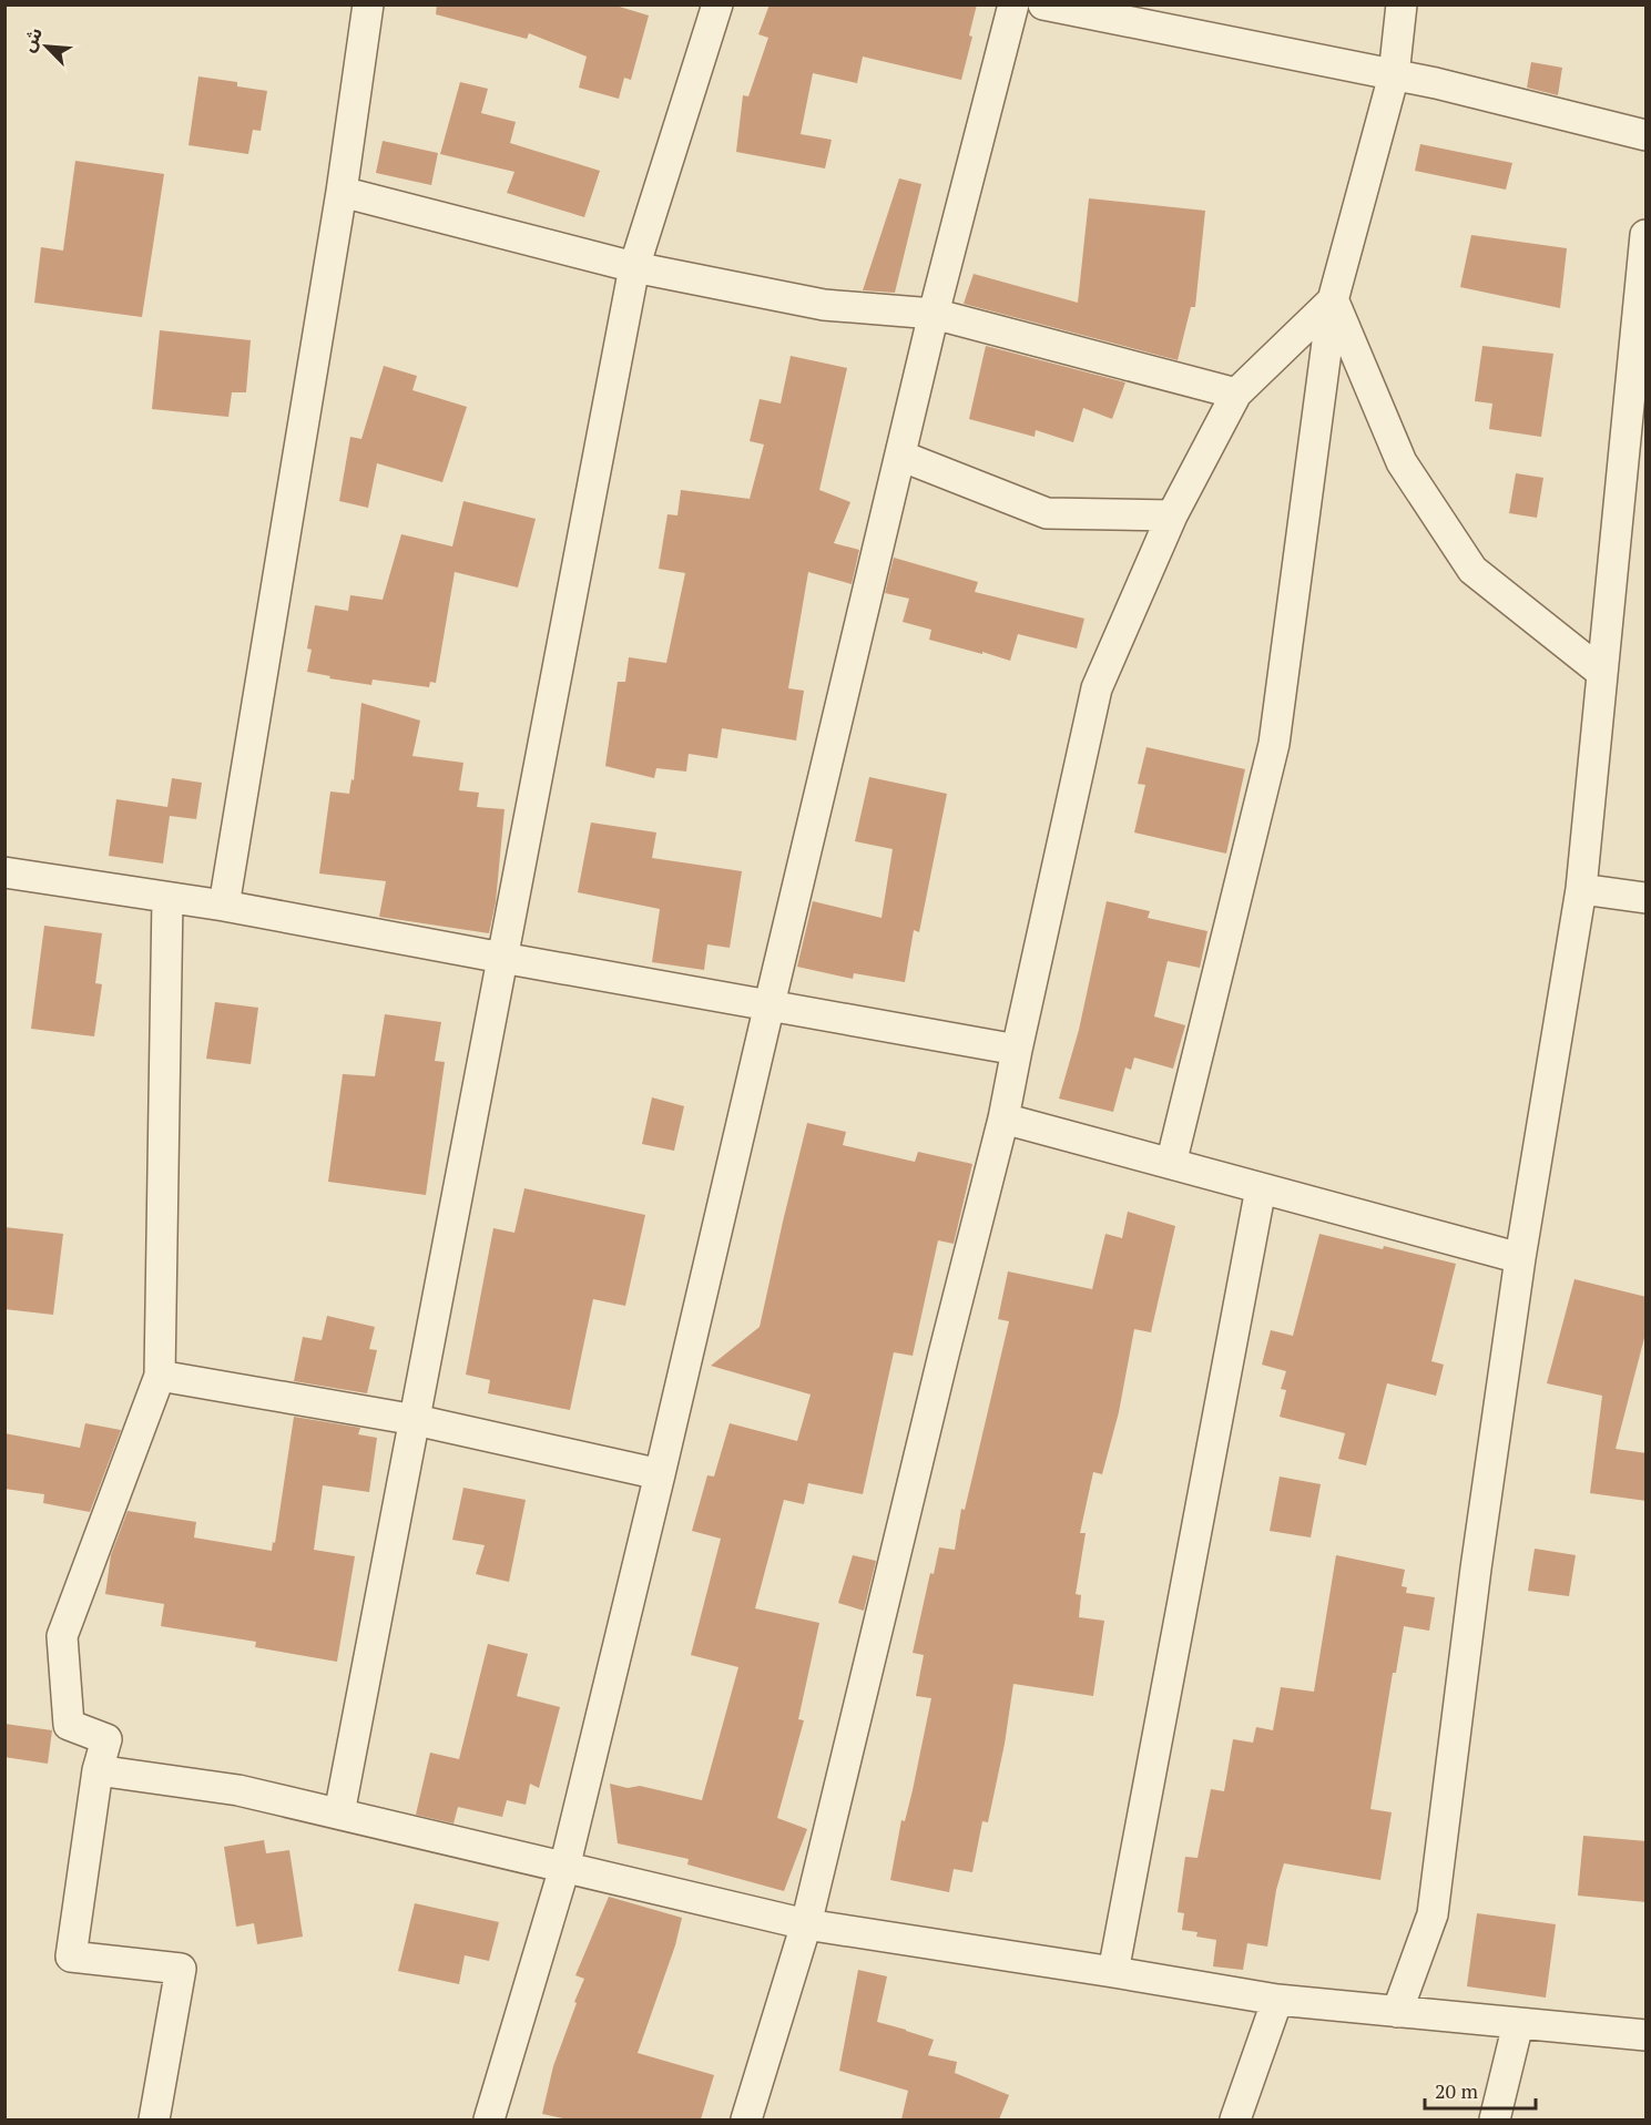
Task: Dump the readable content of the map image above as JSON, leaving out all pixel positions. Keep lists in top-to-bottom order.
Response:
{
  "scale_bar": "20 m",
  "north": "top left"
}
